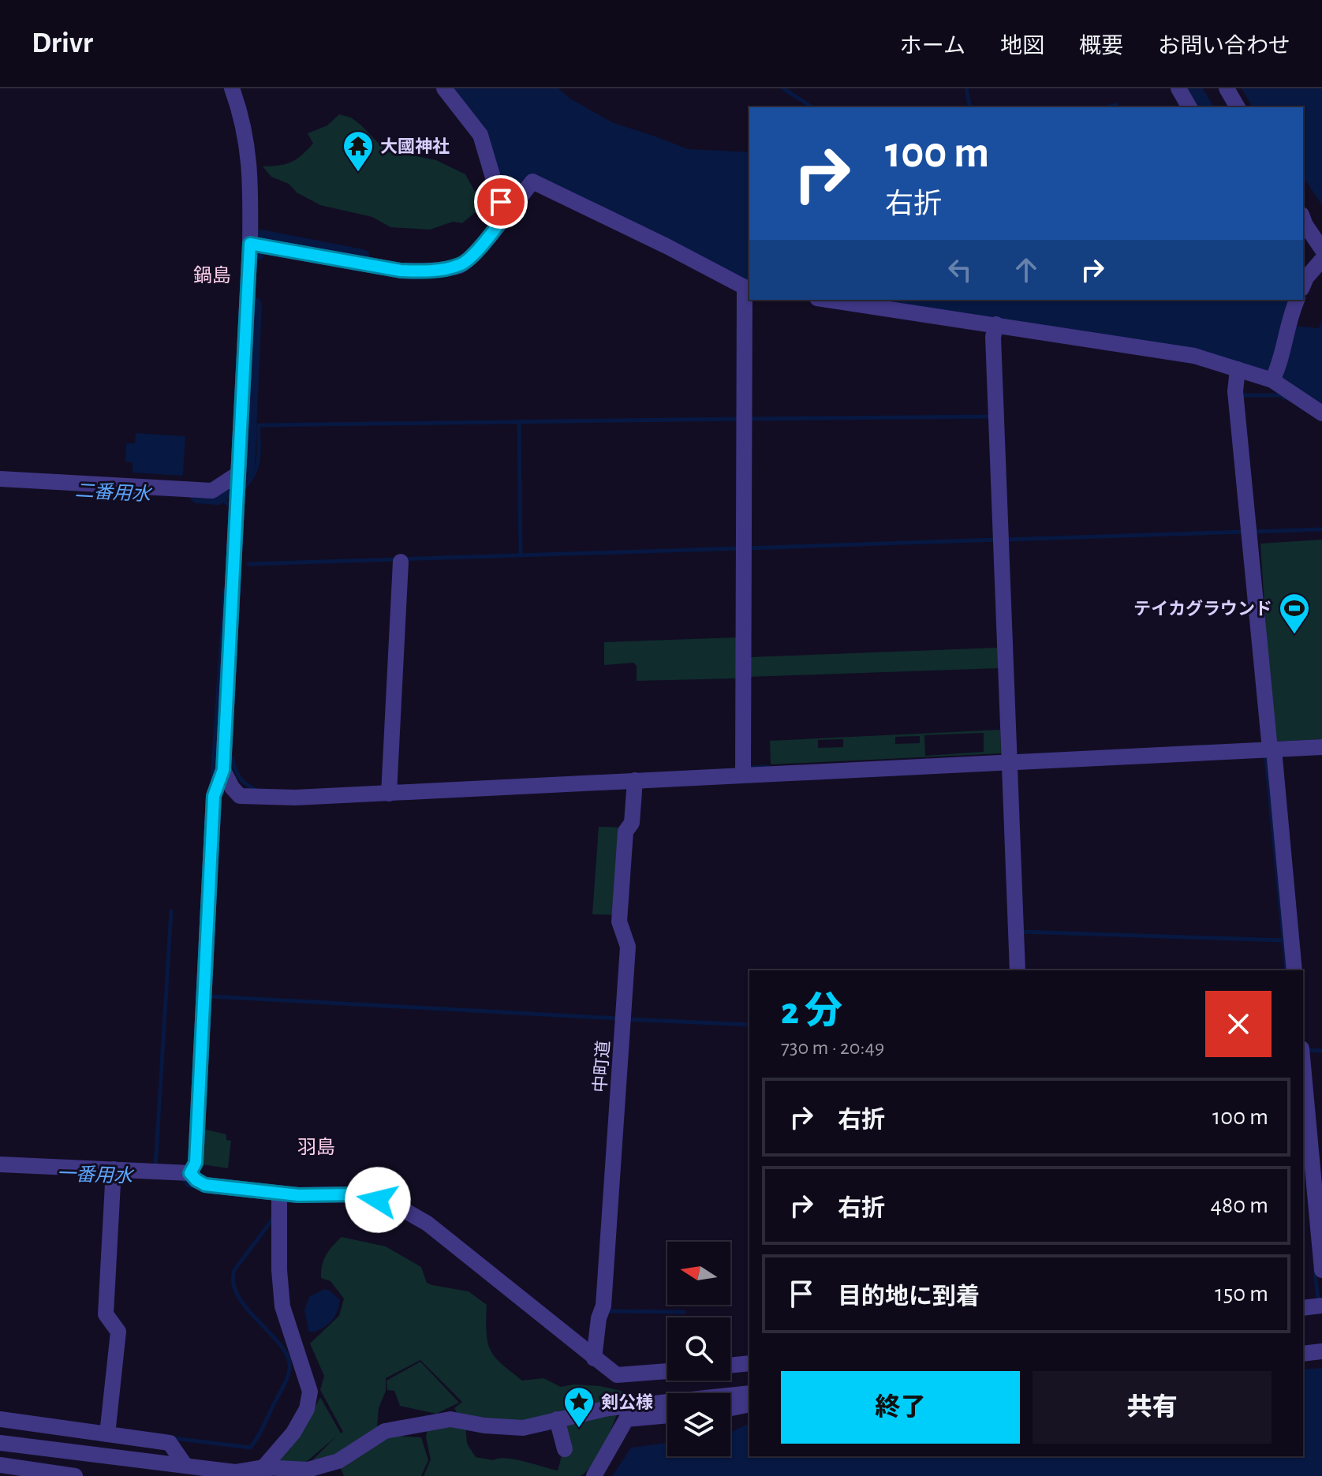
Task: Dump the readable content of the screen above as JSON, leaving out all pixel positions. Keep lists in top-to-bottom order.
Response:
{
  "streets": {
    "street": ["中町道"]
  },
  "districts": ["鍋島", "羽島"],
  "water": ["二番用水", "一番用水"],
  "places": {
    "temple": ["大國神社"],
    "sports": ["テイカグラウンド"],
    "place": ["剣公様"]
  },
  "north": "left",
  "page": {
    "header": "Drivr",
    "nav": [
      "ホーム",
      "地図",
      "概要",
      "お問い合わせ"
    ],
    "turn": ["100 m", "右折"],
    "heading": ["2 分", "730 m · 20:49"],
    "list": [
      {
        "name": "右折",
        "value": "100 m"
      },
      {
        "name": "右折",
        "value": "480 m"
      },
      {
        "name": "目的地に到着",
        "value": "150 m"
      }
    ],
    "buttons": ["終了", "共有"]
  }
}
